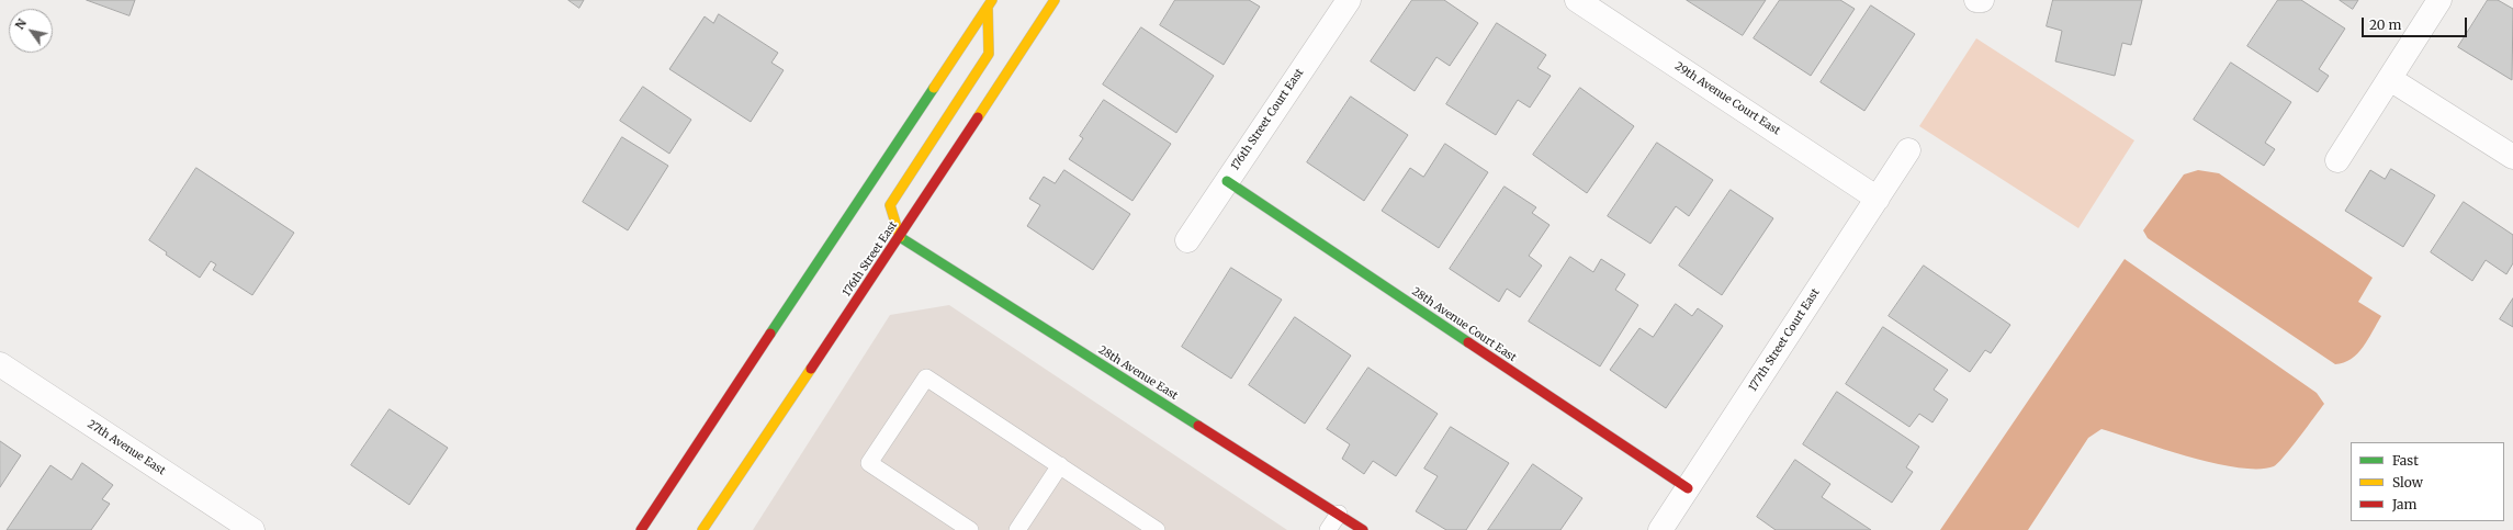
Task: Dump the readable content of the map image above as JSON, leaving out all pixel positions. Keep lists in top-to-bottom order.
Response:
{
  "streets": {
    "main road": ["176th Street East", "28th Avenue Court East", "28th Avenue East"],
    "street": [
      "29th Avenue Court East",
      "176th Street Court East",
      "177th Street Court East",
      "27th Avenue East"
    ]
  },
  "crossings": [
    ["29th Avenue Court East", "177th Street Court East"],
    ["176th Street Court East", "28th Avenue Court East"],
    ["176th Street East", "28th Avenue East"],
    ["28th Avenue Court East", "177th Street Court East"]
  ],
  "legend": ["Fast", "Slow", "Jam"],
  "scale_bar": "20 m",
  "north": "top left"
}
